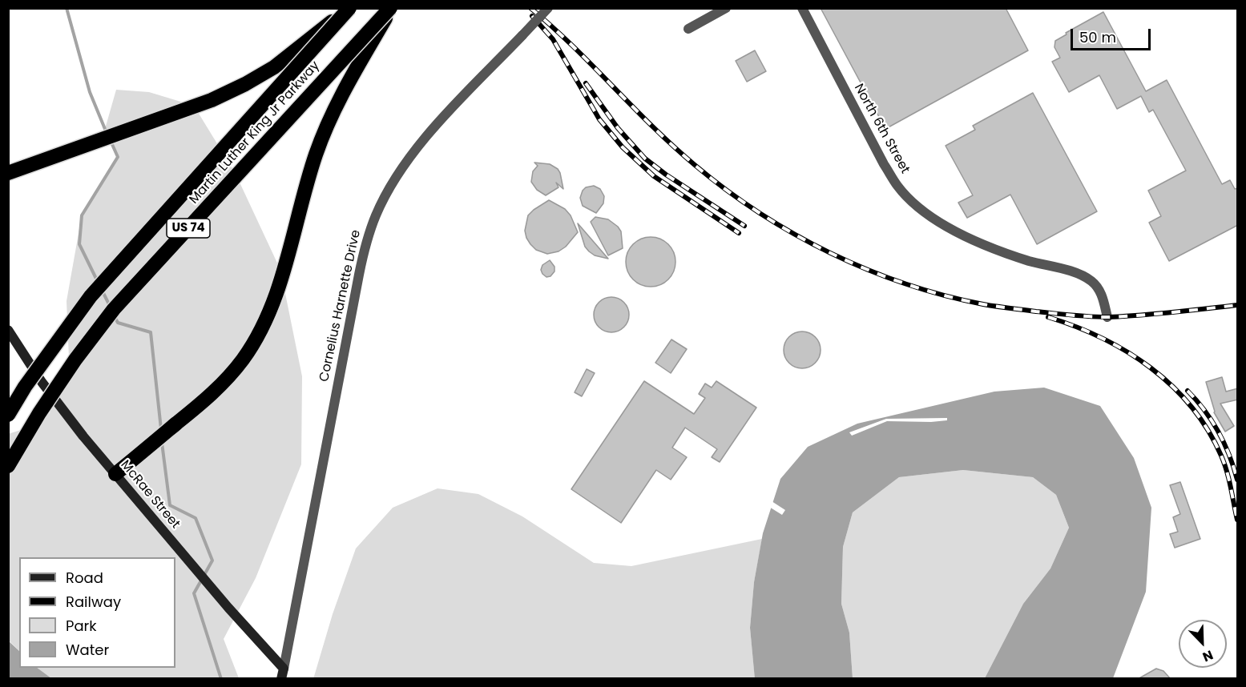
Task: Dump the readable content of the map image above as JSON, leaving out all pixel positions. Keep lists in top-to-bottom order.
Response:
{
  "streets": {
    "highway": ["Martin Luther King Jr Parkway", "US 74"],
    "main road": ["McRae Street"],
    "street": ["North 6th Street", "Cornelius Harnette Drive"]
  },
  "crossings": [
    ["Cornelius Harnette Drive", "McRae Street"]
  ],
  "legend": [
    "Road",
    "Railway",
    "Park",
    "Water"
  ],
  "scale_bar": "50 m",
  "north": "bottom right"
}
